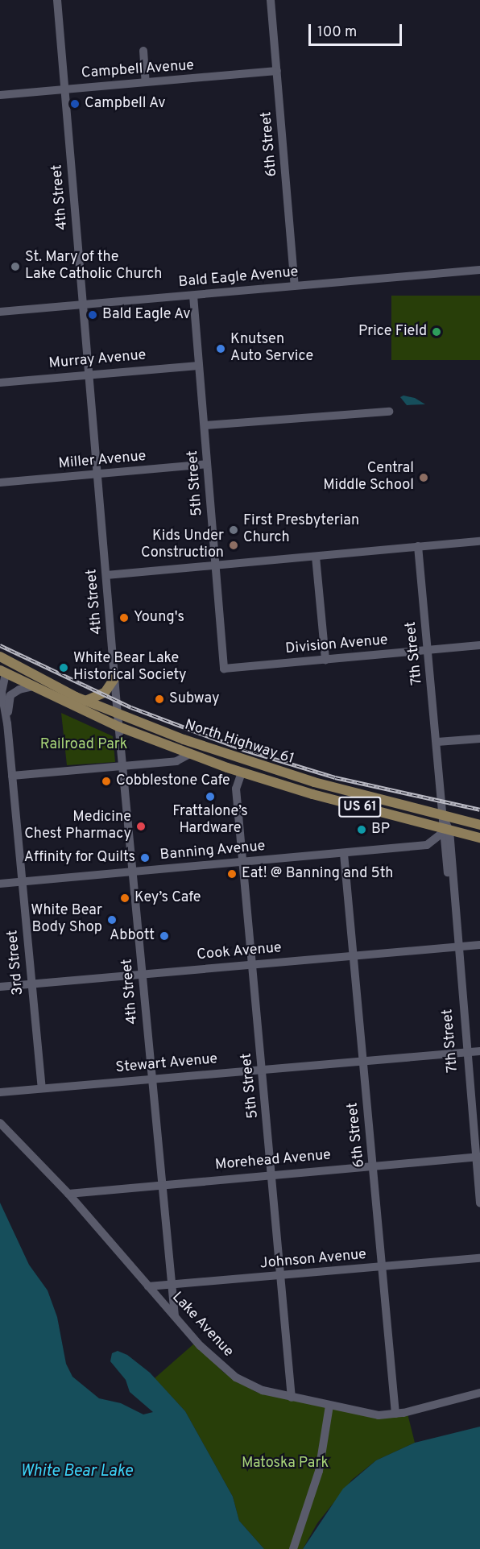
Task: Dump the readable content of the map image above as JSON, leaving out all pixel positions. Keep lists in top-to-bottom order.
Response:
{
  "streets": {
    "main road": ["North Highway 61", "US 61"],
    "street": [
      "Campbell Avenue",
      "6th Street",
      "4th Street",
      "Bald Eagle Avenue",
      "Murray Avenue",
      "Miller Avenue",
      "5th Street",
      "Division Avenue",
      "7th Street",
      "Banning Avenue",
      "Cook Avenue",
      "3rd Street",
      "Stewart Avenue",
      "Morehead Avenue",
      "Johnson Avenue",
      "Lake Avenue"
    ]
  },
  "crossings": [
    ["Campbell Avenue", "6th Street"],
    ["Campbell Avenue", "4th Street"],
    ["6th Street", "Bald Eagle Avenue"],
    ["6th Street", "Banning Avenue"],
    ["6th Street", "Cook Avenue"],
    ["6th Street", "Stewart Avenue"],
    ["6th Street", "Morehead Avenue"],
    ["6th Street", "Johnson Avenue"],
    ["6th Street", "Lake Avenue"],
    ["4th Street", "Bald Eagle Avenue"],
    ["4th Street", "Murray Avenue"],
    ["4th Street", "Miller Avenue"],
    ["4th Street", "North Highway 61"],
    ["4th Street", "Banning Avenue"],
    ["4th Street", "Cook Avenue"],
    ["4th Street", "Stewart Avenue"],
    ["4th Street", "Morehead Avenue"],
    ["4th Street", "Johnson Avenue"],
    ["4th Street", "Lake Avenue"],
    ["Bald Eagle Avenue", "5th Street"],
    ["Murray Avenue", "5th Street"],
    ["Miller Avenue", "5th Street"],
    ["5th Street", "Division Avenue"],
    ["5th Street", "North Highway 61"],
    ["5th Street", "Banning Avenue"],
    ["5th Street", "Cook Avenue"],
    ["5th Street", "Stewart Avenue"],
    ["5th Street", "Morehead Avenue"],
    ["5th Street", "Johnson Avenue"],
    ["5th Street", "Lake Avenue"],
    ["Division Avenue", "7th Street"],
    ["7th Street", "North Highway 61"],
    ["7th Street", "Cook Avenue"],
    ["7th Street", "Stewart Avenue"],
    ["7th Street", "Morehead Avenue"],
    ["North Highway 61", "3rd Street"],
    ["Banning Avenue", "3rd Street"],
    ["Cook Avenue", "3rd Street"],
    ["3rd Street", "Stewart Avenue"],
    ["Morehead Avenue", "Lake Avenue"],
    ["Johnson Avenue", "Lake Avenue"]
  ],
  "water": ["White Bear Lake"],
  "parks": ["Railroad Park", "Matoska Park"],
  "places": [
    "Campbell Av",
    "St. Mary of the Lake Catholic Church",
    "Bald Eagle Av",
    "Price Field",
    "Knutsen Auto Service",
    "Central Middle School",
    "First Presbyterian Church",
    "Kids Under Construction",
    "Young's",
    "White Bear Lake Historical Society",
    "Subway",
    "Cobblestone Cafe",
    "Frattalone’s Hardware",
    "Medicine Chest Pharmacy",
    "BP",
    "Affinity for Quilts",
    "Eat! @ Banning and 5th",
    "Key’s Cafe",
    "White Bear Body Shop",
    "Abbott"
  ],
  "scale_bar": "100 m"
}
